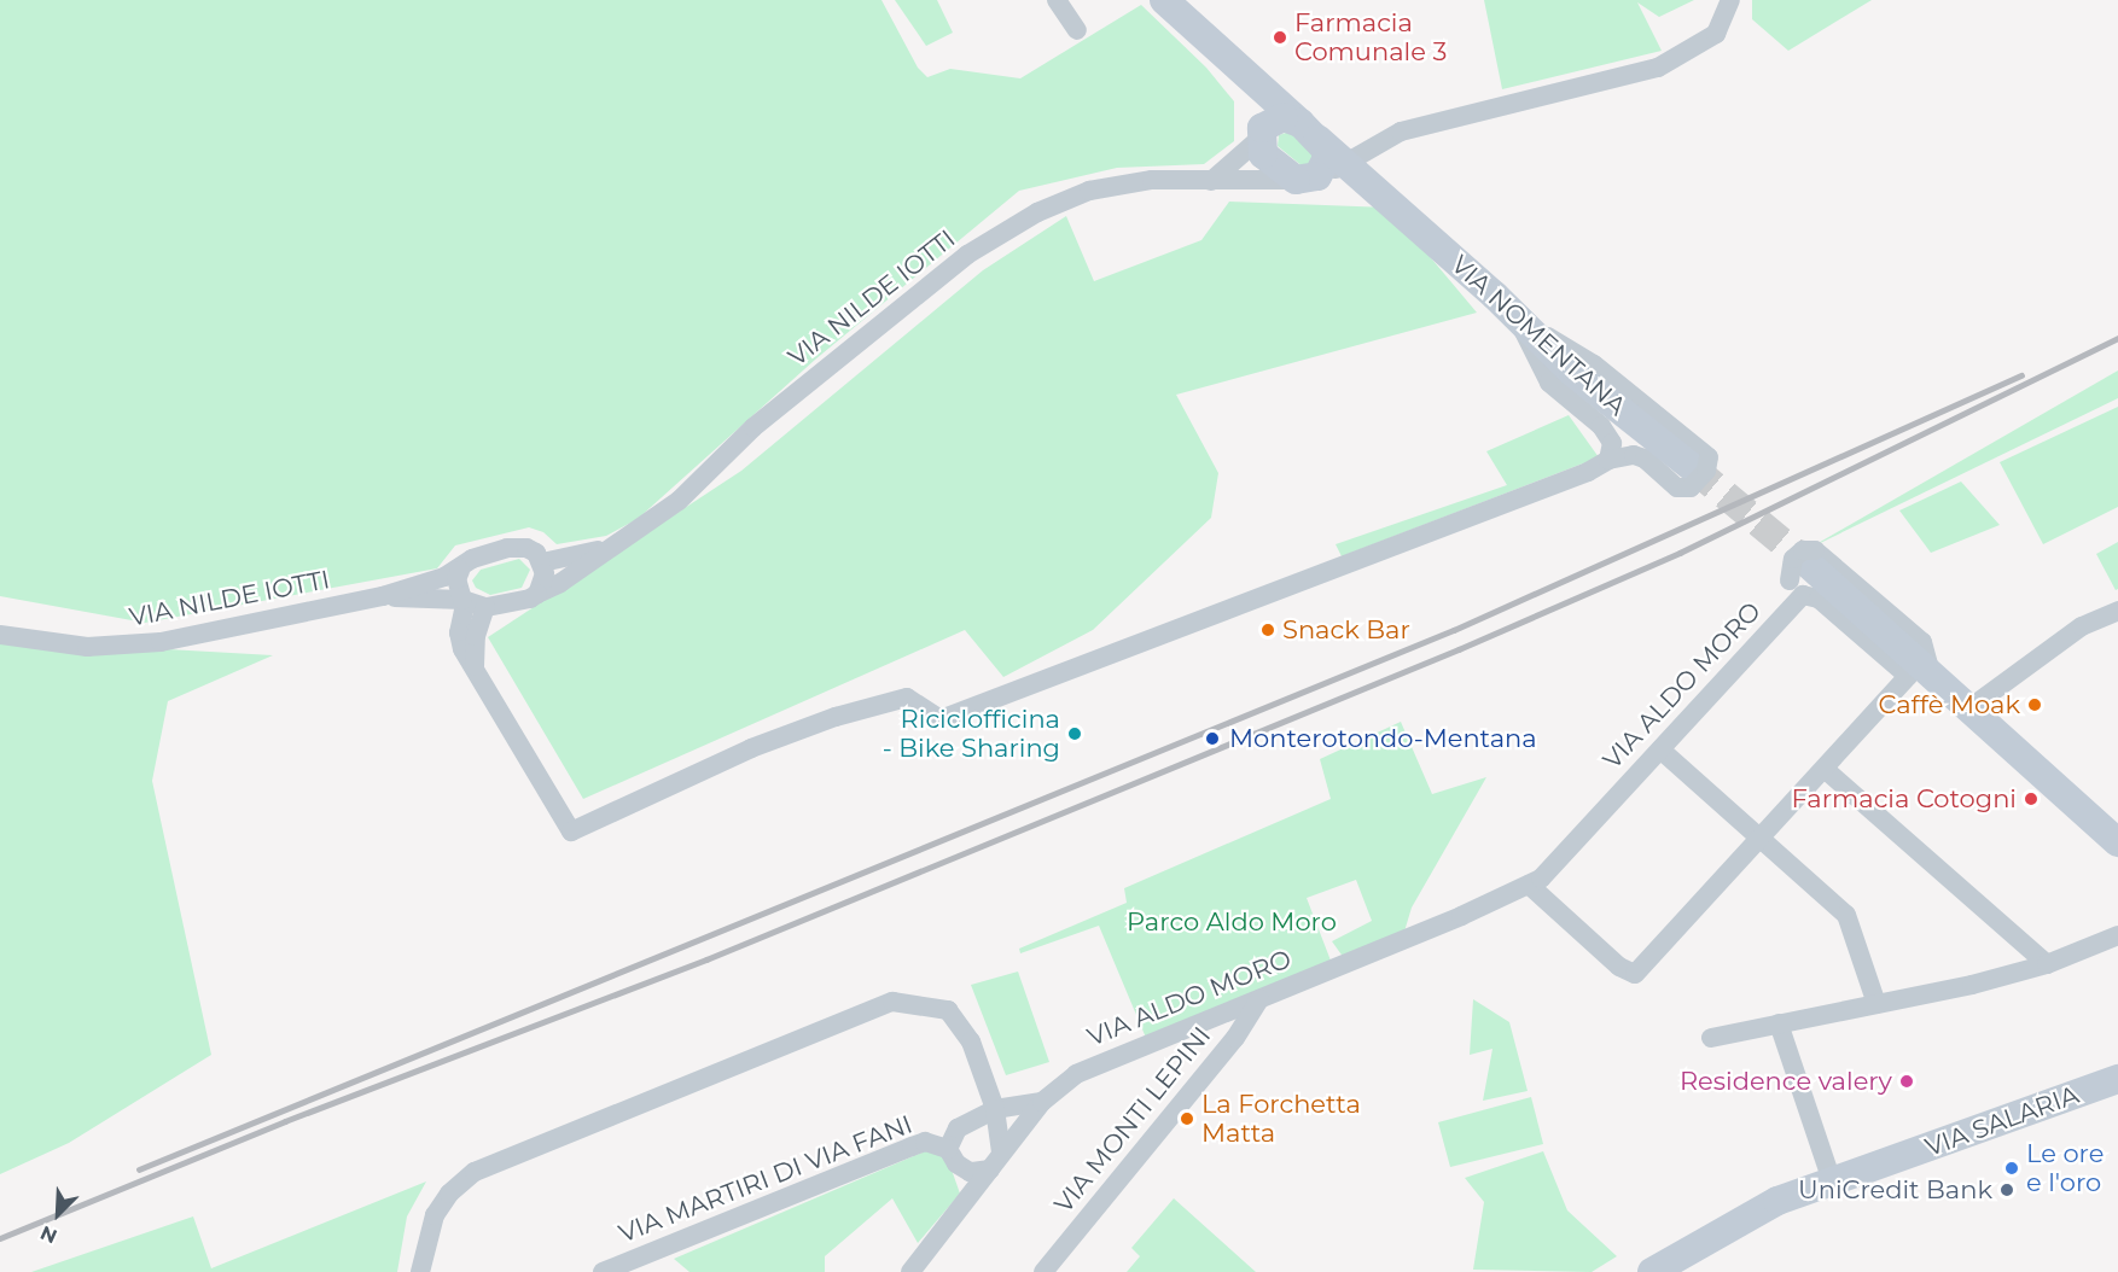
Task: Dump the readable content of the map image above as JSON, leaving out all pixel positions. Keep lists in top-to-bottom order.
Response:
{
  "streets": {
    "main road": ["VIA NOMENTANA", "VIA SALARIA"],
    "street": [
      "VIA NILDE IOTTI",
      "VIA ALDO MORO",
      "VIA MONTI LEPINI",
      "VIA MARTIRI DI VIA FANI"
    ]
  },
  "crossings": [
    ["VIA NILDE IOTTI", "VIA NOMENTANA"],
    ["VIA ALDO MORO", "VIA MONTI LEPINI"],
    ["VIA ALDO MORO", "VIA MARTIRI DI VIA FANI"]
  ],
  "parks": ["Parco Aldo Moro"],
  "places": [
    "Farmacia Comunale 3",
    "Snack Bar",
    "Caffè Moak",
    "Riciclofficina - Bike Sharing",
    "Monterotondo-Mentana",
    "Farmacia Cotogni",
    "Residence valery",
    "La Forchetta Matta",
    "Le ore e l'oro",
    "UniCredit Bank"
  ],
  "north": "bottom left"
}
